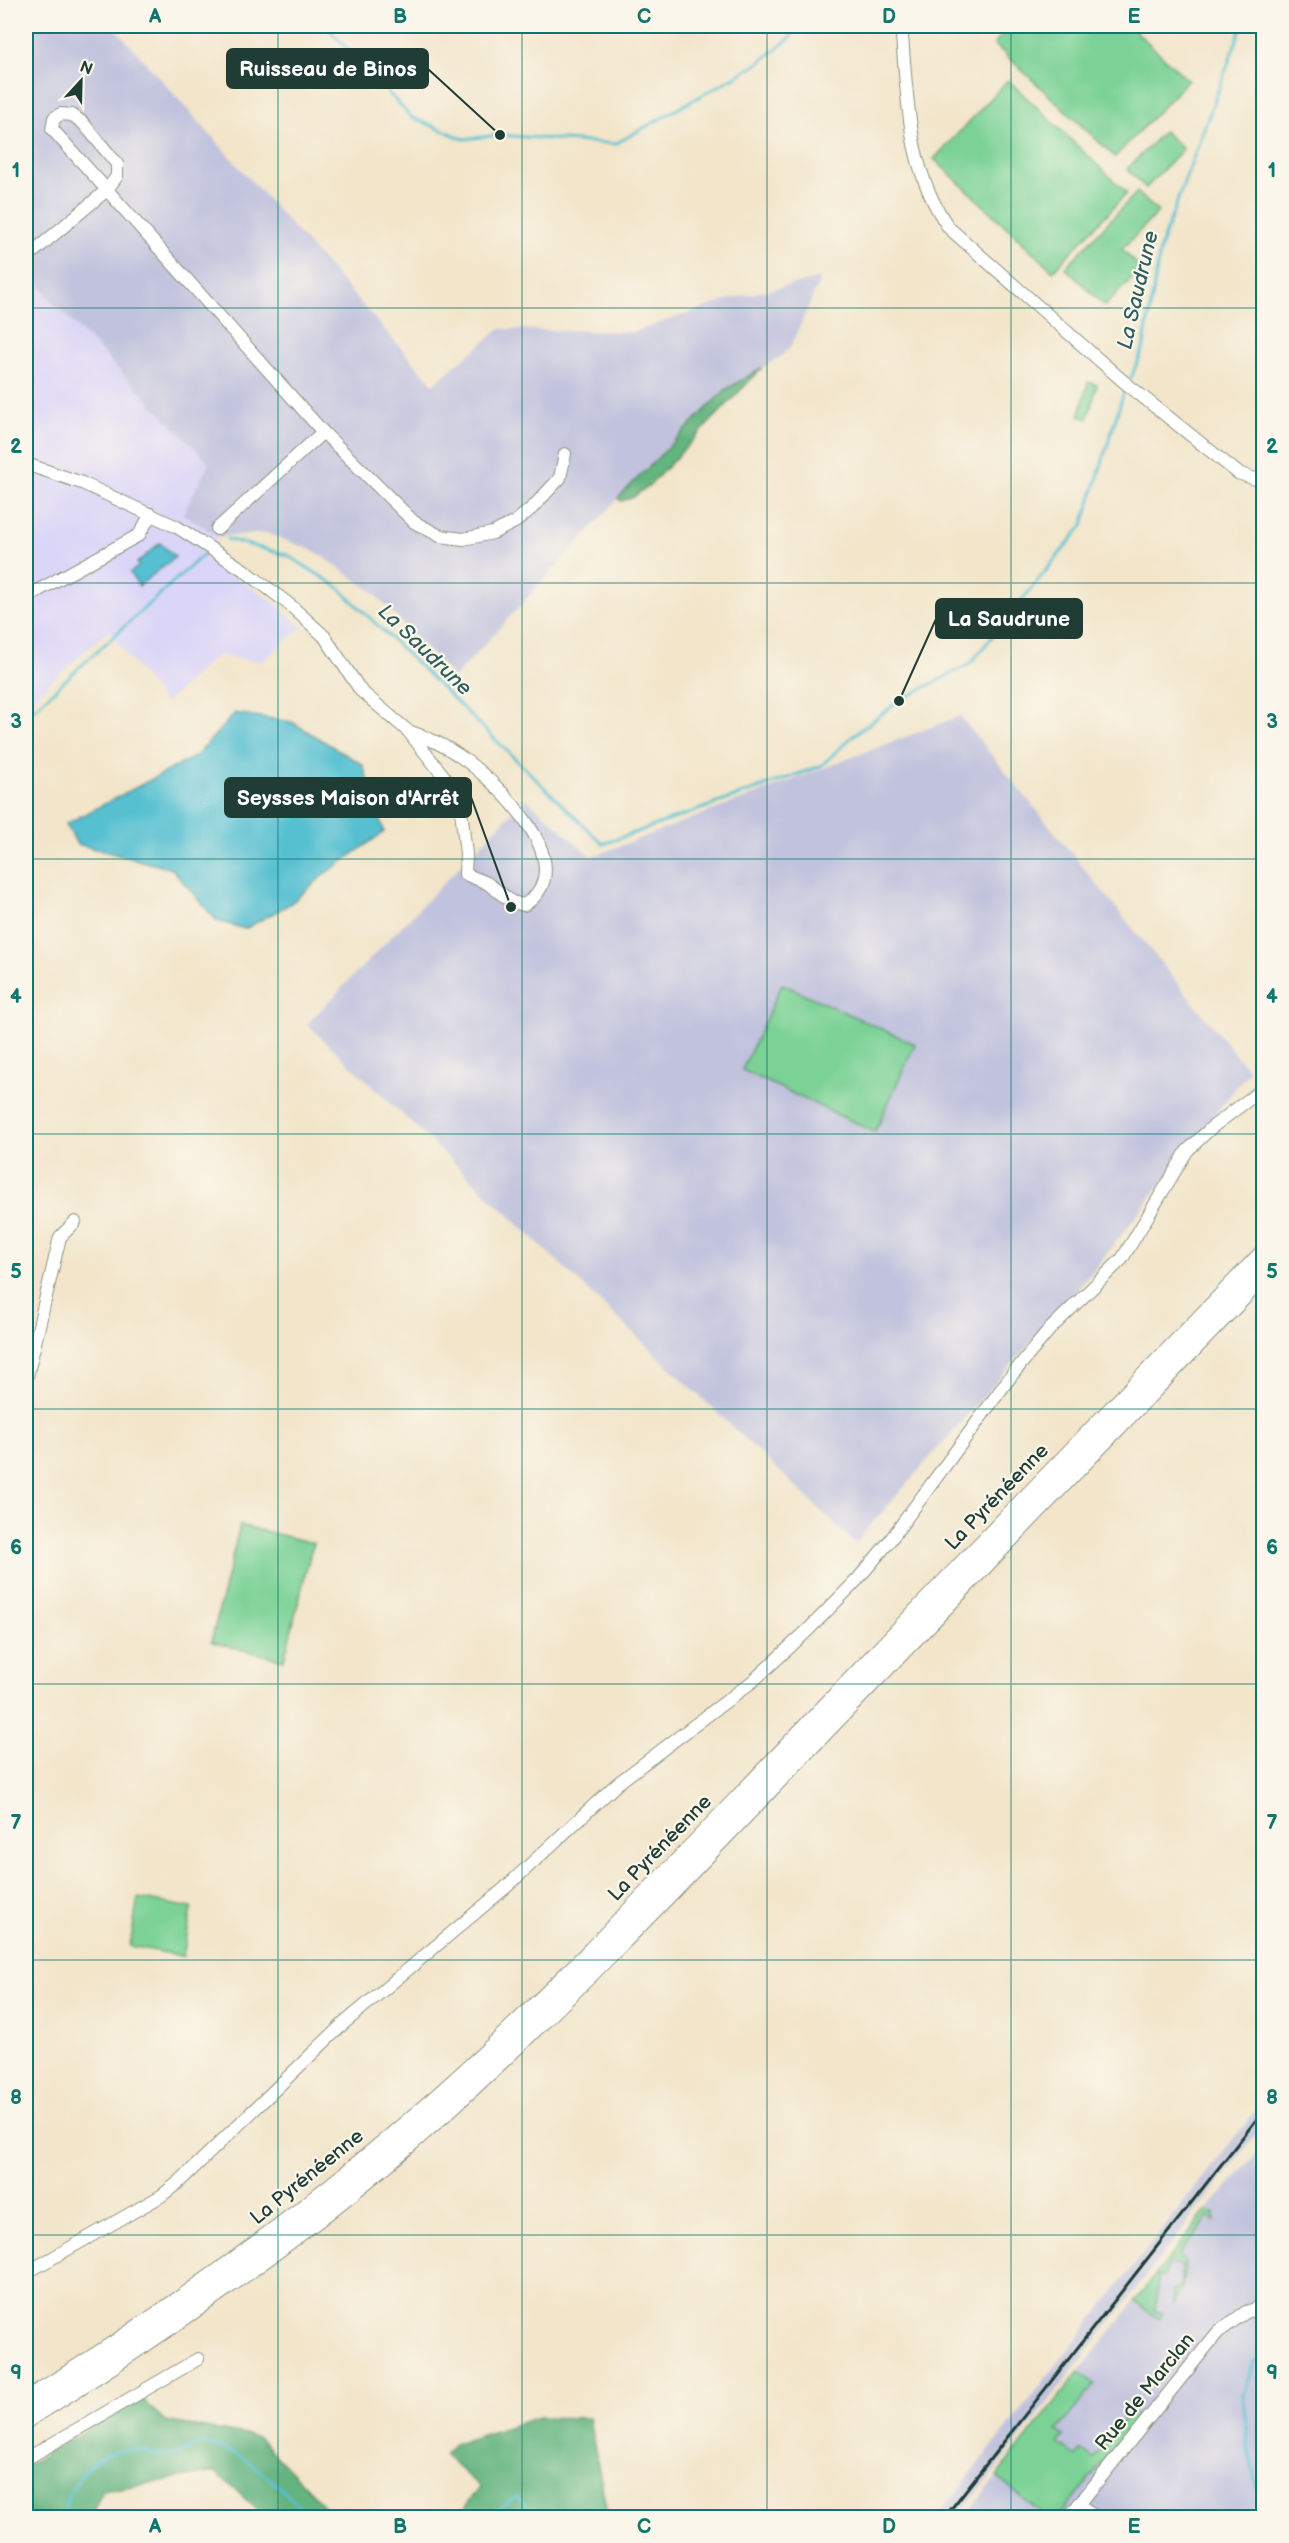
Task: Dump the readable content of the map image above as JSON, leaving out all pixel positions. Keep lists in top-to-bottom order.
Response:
{
  "streets": {
    "highway": ["La Pyrénéenne"],
    "street": ["Rue de Marclan"]
  },
  "water": ["La Saudrune"],
  "places": ["Ruisseau de Binos", "La Saudrune", "Seysses Maison d'Arrêt"],
  "north": "top",
  "grid": {
    "columns": [
      "A",
      "B",
      "C",
      "D",
      "E"
    ],
    "rows": [
      "1",
      "2",
      "3",
      "4",
      "5",
      "6",
      "7",
      "8",
      "9"
    ]
  }
}
